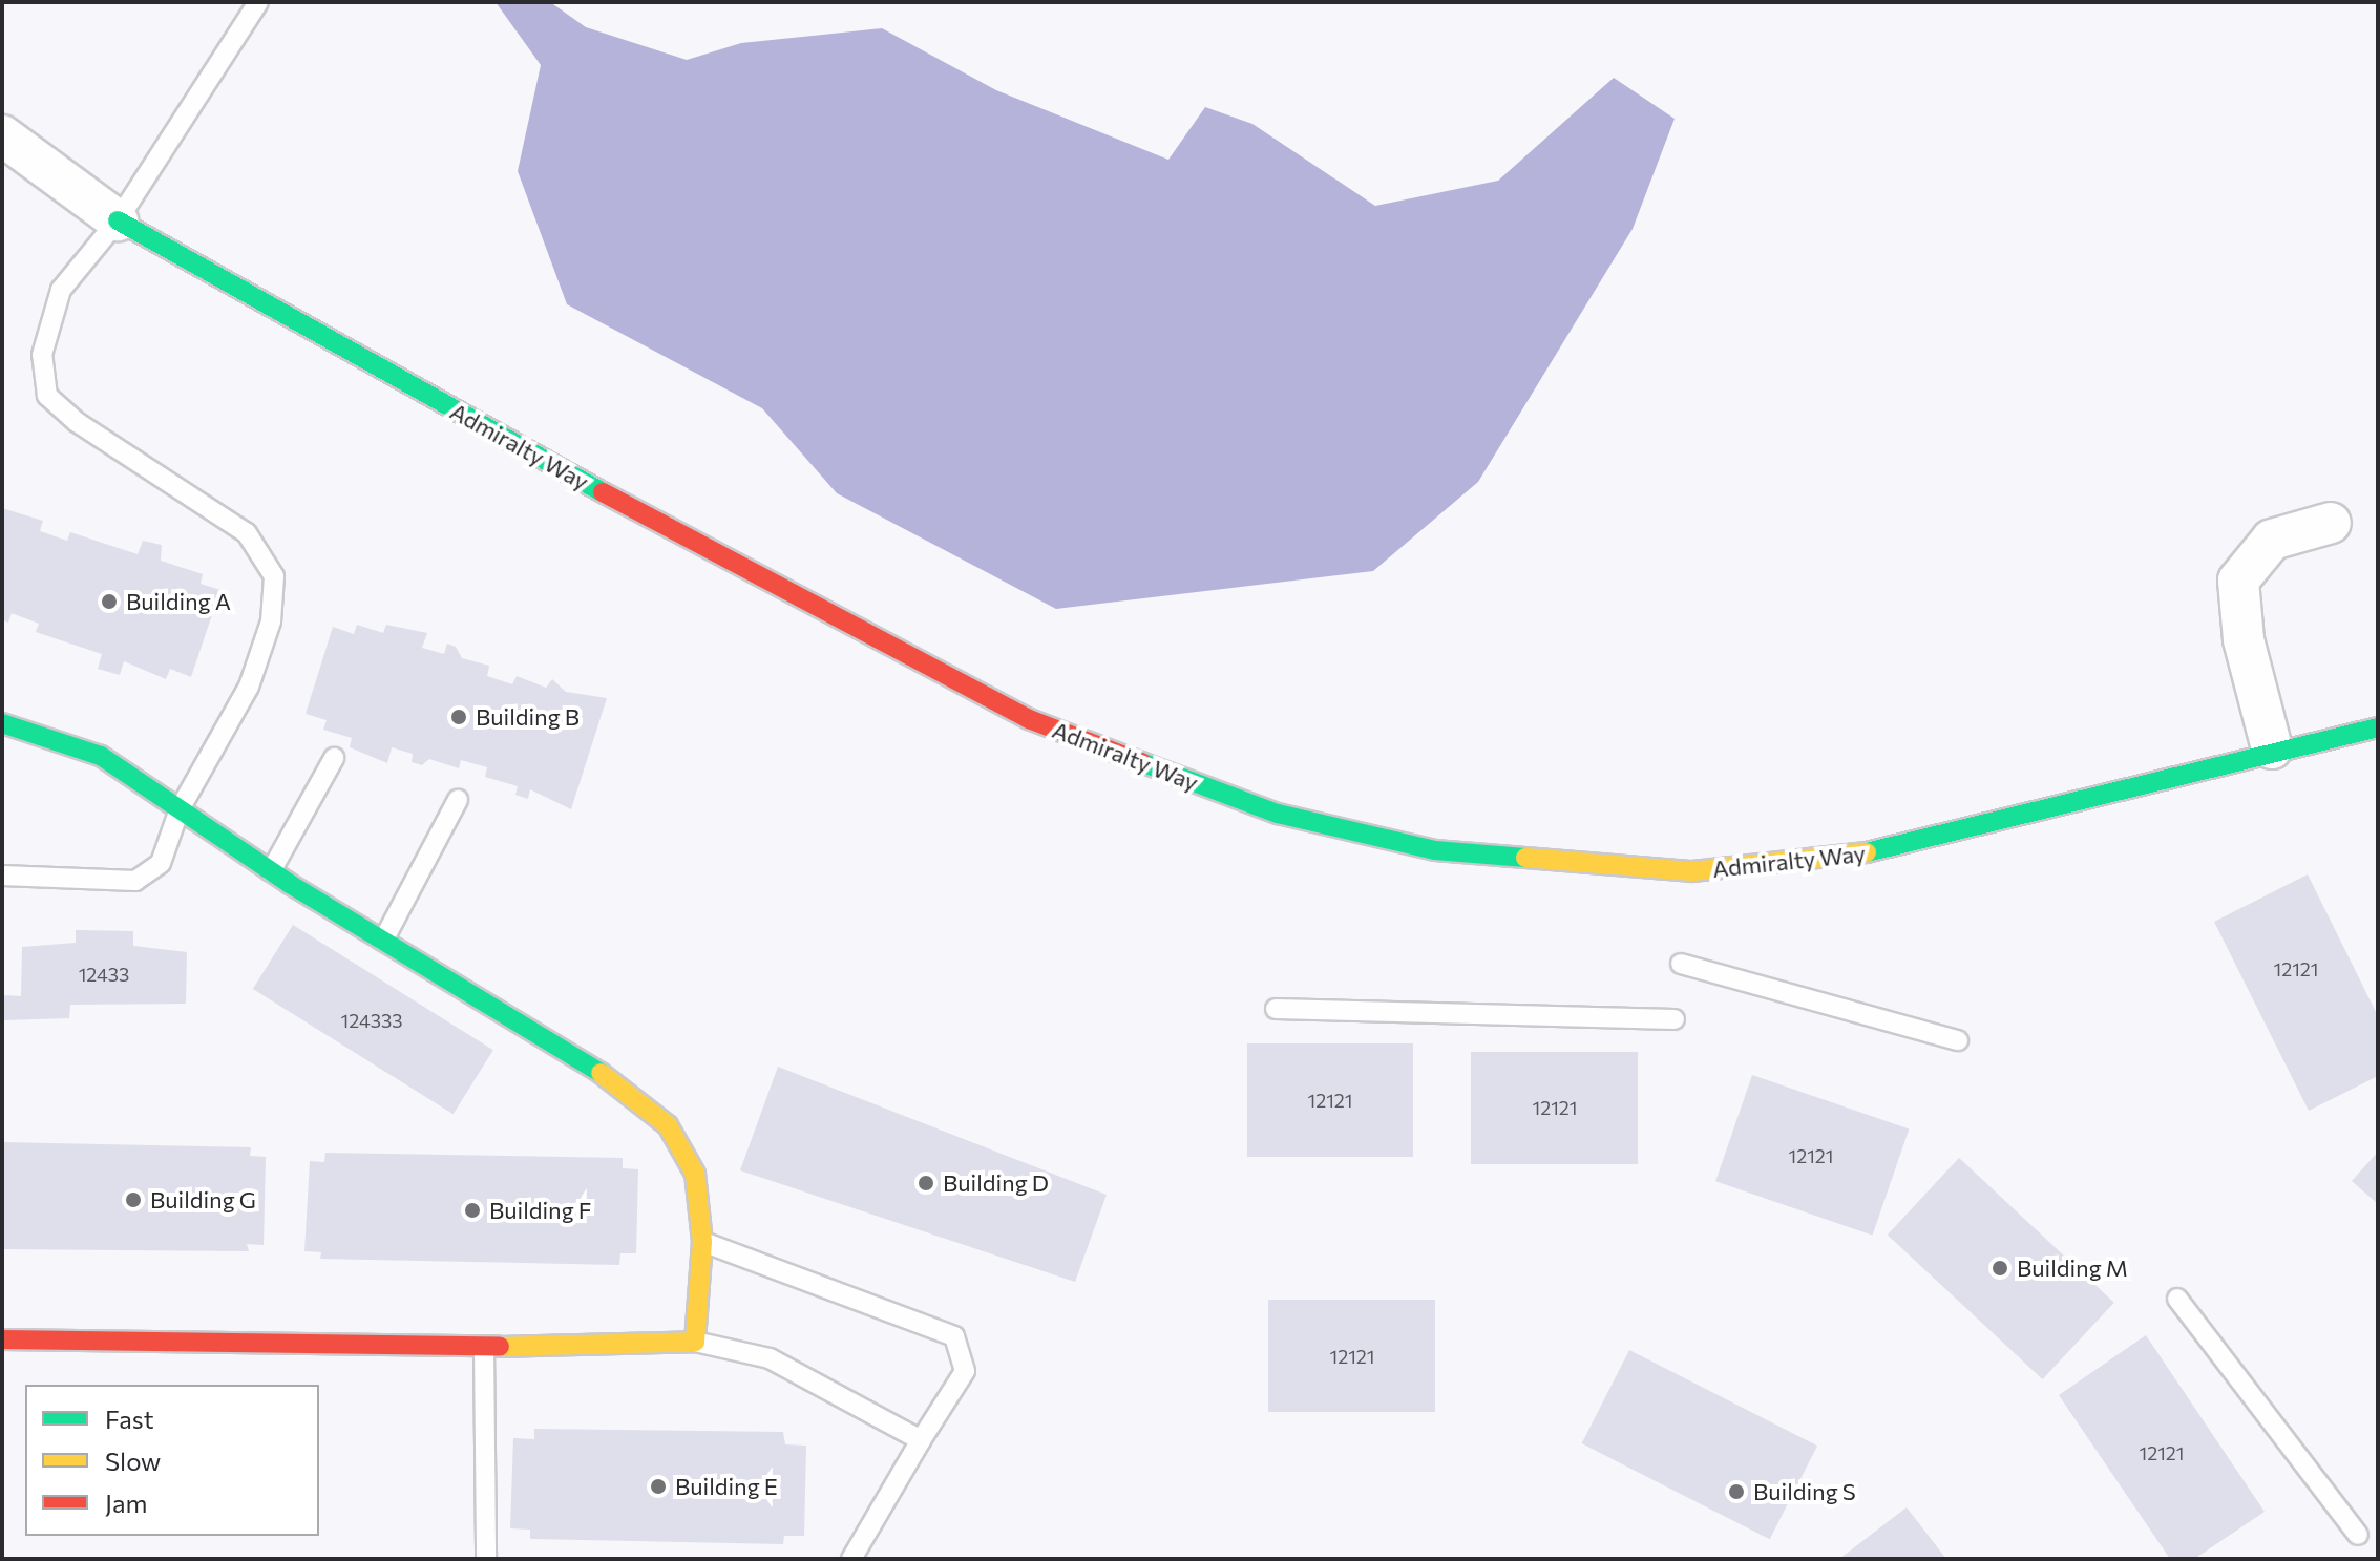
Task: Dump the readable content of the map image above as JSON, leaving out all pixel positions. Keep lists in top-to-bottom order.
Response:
{
  "streets": {
    "street": ["Admiralty Way"]
  },
  "places": [
    "Building A",
    "Building B",
    "Building D",
    "Building G",
    "Building F",
    "Building M",
    "Building E",
    "Building S"
  ],
  "house_numbers": [
    "12121",
    "12433",
    "124333",
    "12121",
    "12121",
    "12121",
    "12121",
    "12121"
  ],
  "legend": ["Fast", "Slow", "Jam"]
}
